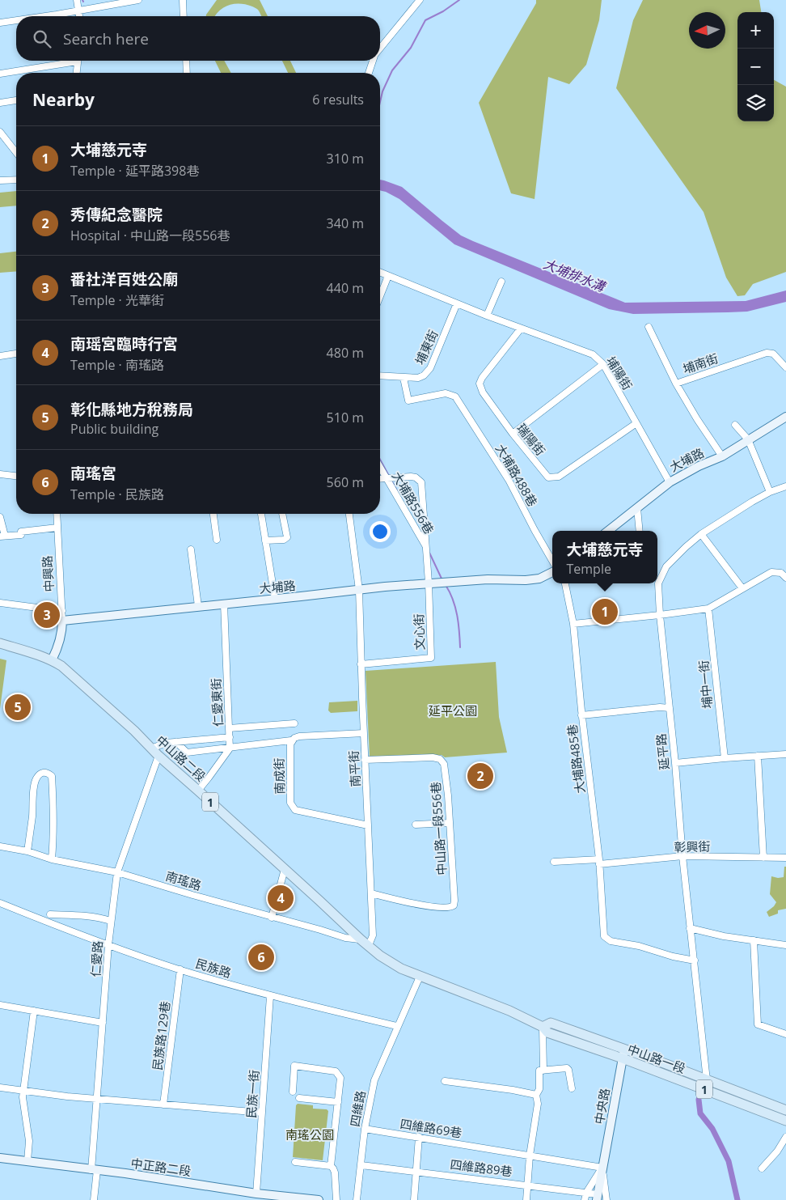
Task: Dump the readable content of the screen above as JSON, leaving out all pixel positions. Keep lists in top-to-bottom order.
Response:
{
  "streets": {
    "main road": [
      "大埔路",
      "中興路",
      "中山路二段",
      "1",
      "中山路一段",
      "中央路",
      "中正路二段"
    ],
    "street": [
      "埔東街",
      "埔南街",
      "埔陽街",
      "瑞陽街",
      "大埔路488巷",
      "大埔路556巷",
      "文心街",
      "埔中一街",
      "仁愛東街",
      "延平路",
      "大埔路485巷",
      "南平街",
      "南成街",
      "中山路一段556巷",
      "彰興街",
      "南瑤路",
      "仁愛路",
      "民族路",
      "民族路129巷",
      "民族一街",
      "四維路",
      "四維路69巷",
      "四維路89巷"
    ]
  },
  "crossings": [
    ["埔東街", "埔陽街"],
    ["埔東街", "大埔路488巷"],
    ["埔南街", "大埔路"],
    ["埔陽街", "瑞陽街"],
    ["埔陽街", "大埔路"],
    ["大埔路", "大埔路556巷"],
    ["大埔路", "中興路"],
    ["大埔路", "文心街"],
    ["大埔路", "仁愛東街"],
    ["大埔路", "南平街"],
    ["大埔路556巷", "文心街"],
    ["中興路", "中山路二段"],
    ["文心街", "南平街"],
    ["延平路", "大埔路485巷"],
    ["延平路", "彰興街"],
    ["延平路", "中山路一段"],
    ["中山路二段", "南平街"],
    ["中山路二段", "南瑤路"],
    ["中山路二段", "仁愛路"],
    ["中山路二段", "中山路一段"],
    ["大埔路485巷", "彰興街"],
    ["南平街", "南成街"],
    ["南平街", "中山路一段556巷"],
    ["南平街", "中山路一段"],
    ["南瑤路", "仁愛路"],
    ["仁愛路", "民族路"],
    ["仁愛路", "中正路二段"],
    ["民族路", "民族路129巷"],
    ["民族路", "民族一街"],
    ["民族路", "四維路"],
    ["中山路一段", "中央路"],
    ["民族一街", "中正路二段"],
    ["中央路", "四維路69巷"],
    ["中央路", "四維路89巷"],
    ["四維路", "四維路69巷"],
    ["四維路", "四維路89巷"]
  ],
  "water": ["大埔排水溝"],
  "parks": ["延平公園", "南瑤公園"],
  "north": "left",
  "page": {
    "map_buttons": ["+", "−"],
    "search": "Search here",
    "heading": ["Nearby", "6 results"],
    "list": [
      {
        "mark": "1",
        "name": "大埔慈元寺",
        "note": "Temple · 延平路398巷",
        "value": "310 m"
      },
      {
        "mark": "2",
        "name": "秀傳紀念醫院",
        "note": "Hospital · 中山路一段556巷",
        "value": "340 m"
      },
      {
        "mark": "3",
        "name": "番社洋百姓公廟",
        "note": "Temple · 光華街",
        "value": "440 m"
      },
      {
        "mark": "4",
        "name": "南瑶宮臨時行宮",
        "note": "Temple · 南瑤路",
        "value": "480 m"
      },
      {
        "mark": "5",
        "name": "彰化縣地方稅務局",
        "note": "Public building",
        "value": "510 m"
      },
      {
        "mark": "6",
        "name": "南瑤宮",
        "note": "Temple · 民族路",
        "value": "560 m"
      }
    ],
    "popup": ["大埔慈元寺", "Temple"],
    "pins": [
      "1",
      "3",
      "5",
      "2",
      "4",
      "6"
    ]
  }
}
